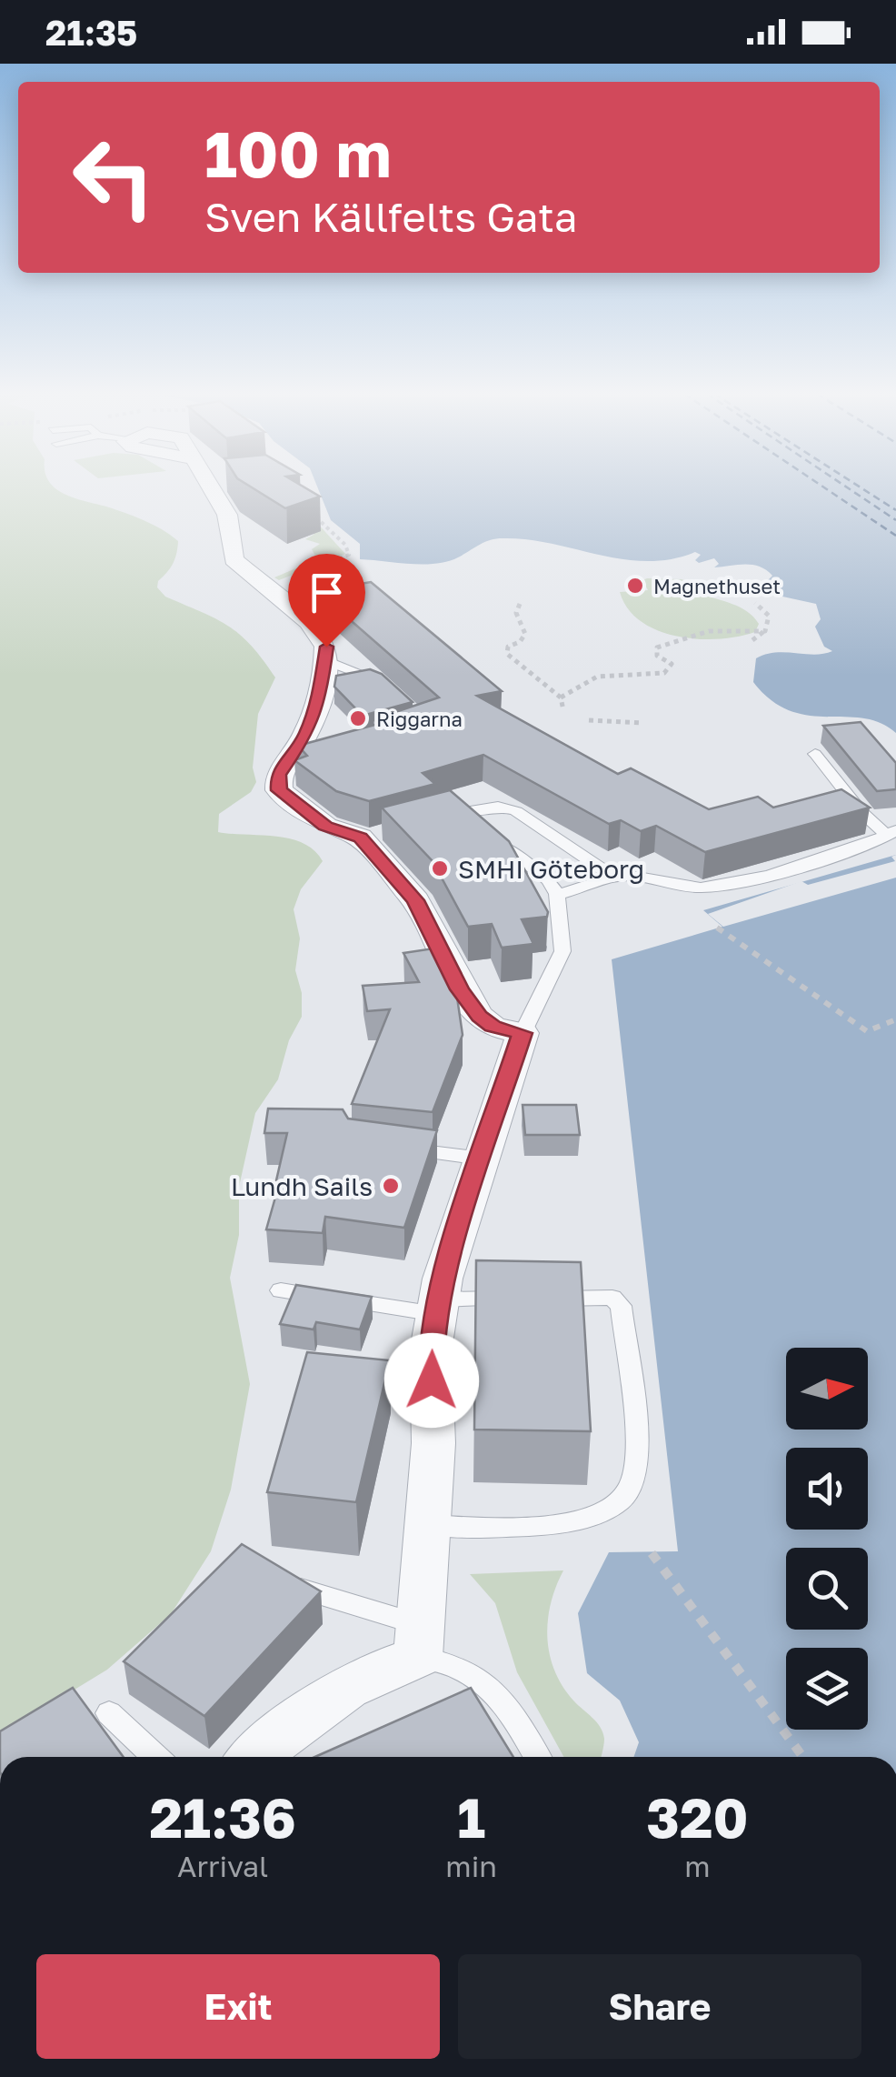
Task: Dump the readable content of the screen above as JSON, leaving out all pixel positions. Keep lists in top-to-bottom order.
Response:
{
  "places": [
    "Magnethuset",
    "Riggarna",
    "SMHI Göteborg",
    "Lundh Sails"
  ],
  "north": "right",
  "page": {
    "status": "21:35",
    "turn": ["100 m", "Sven Källfelts Gata"],
    "eta": [
      "21:36",
      "Arrival",
      "1",
      "min",
      "320",
      "m"
    ],
    "buttons": ["Exit", "Share"]
  }
}
